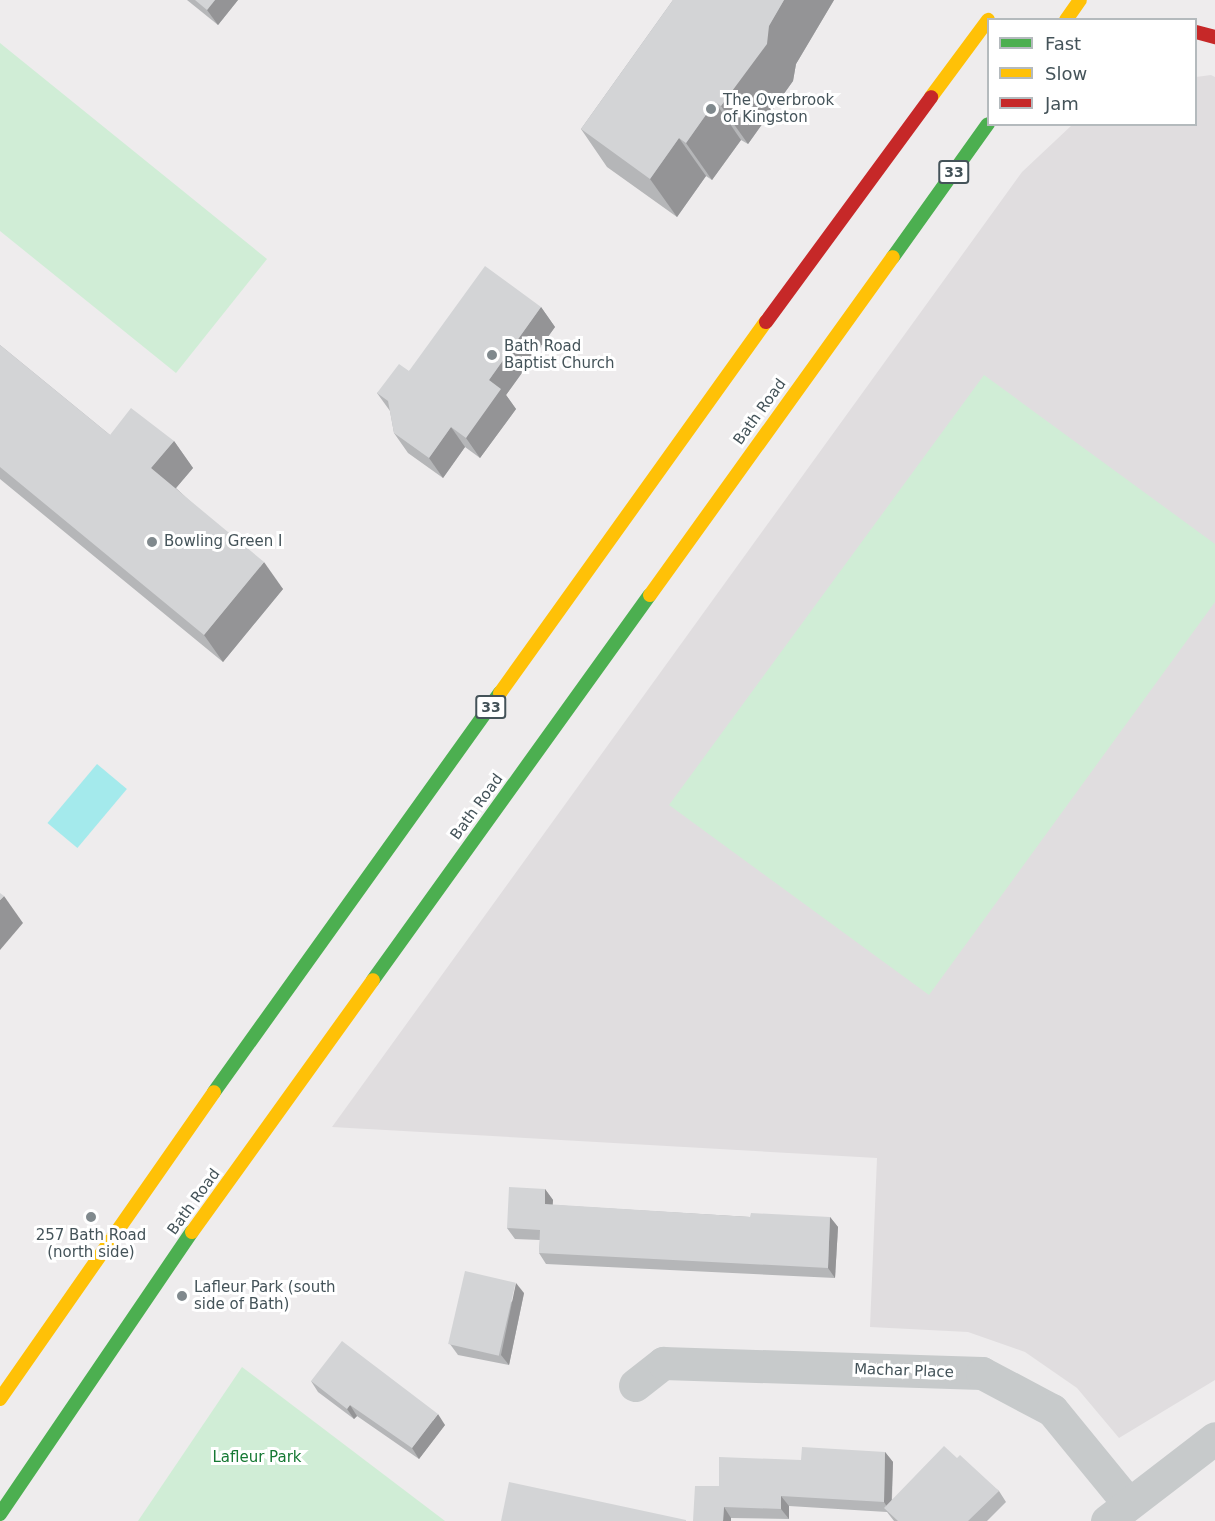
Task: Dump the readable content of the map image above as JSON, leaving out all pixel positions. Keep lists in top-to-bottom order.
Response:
{
  "streets": {
    "main road": ["33", "Bath Road"],
    "street": ["Machar Place"]
  },
  "parks": ["Lafleur Park"],
  "places": [
    "The Overbrook of Kingston",
    "Bath Road Baptist Church",
    "Bowling Green I",
    "257 Bath Road (north side)",
    "Lafleur Park (south side of Bath)"
  ],
  "legend": ["Fast", "Slow", "Jam"]
}
